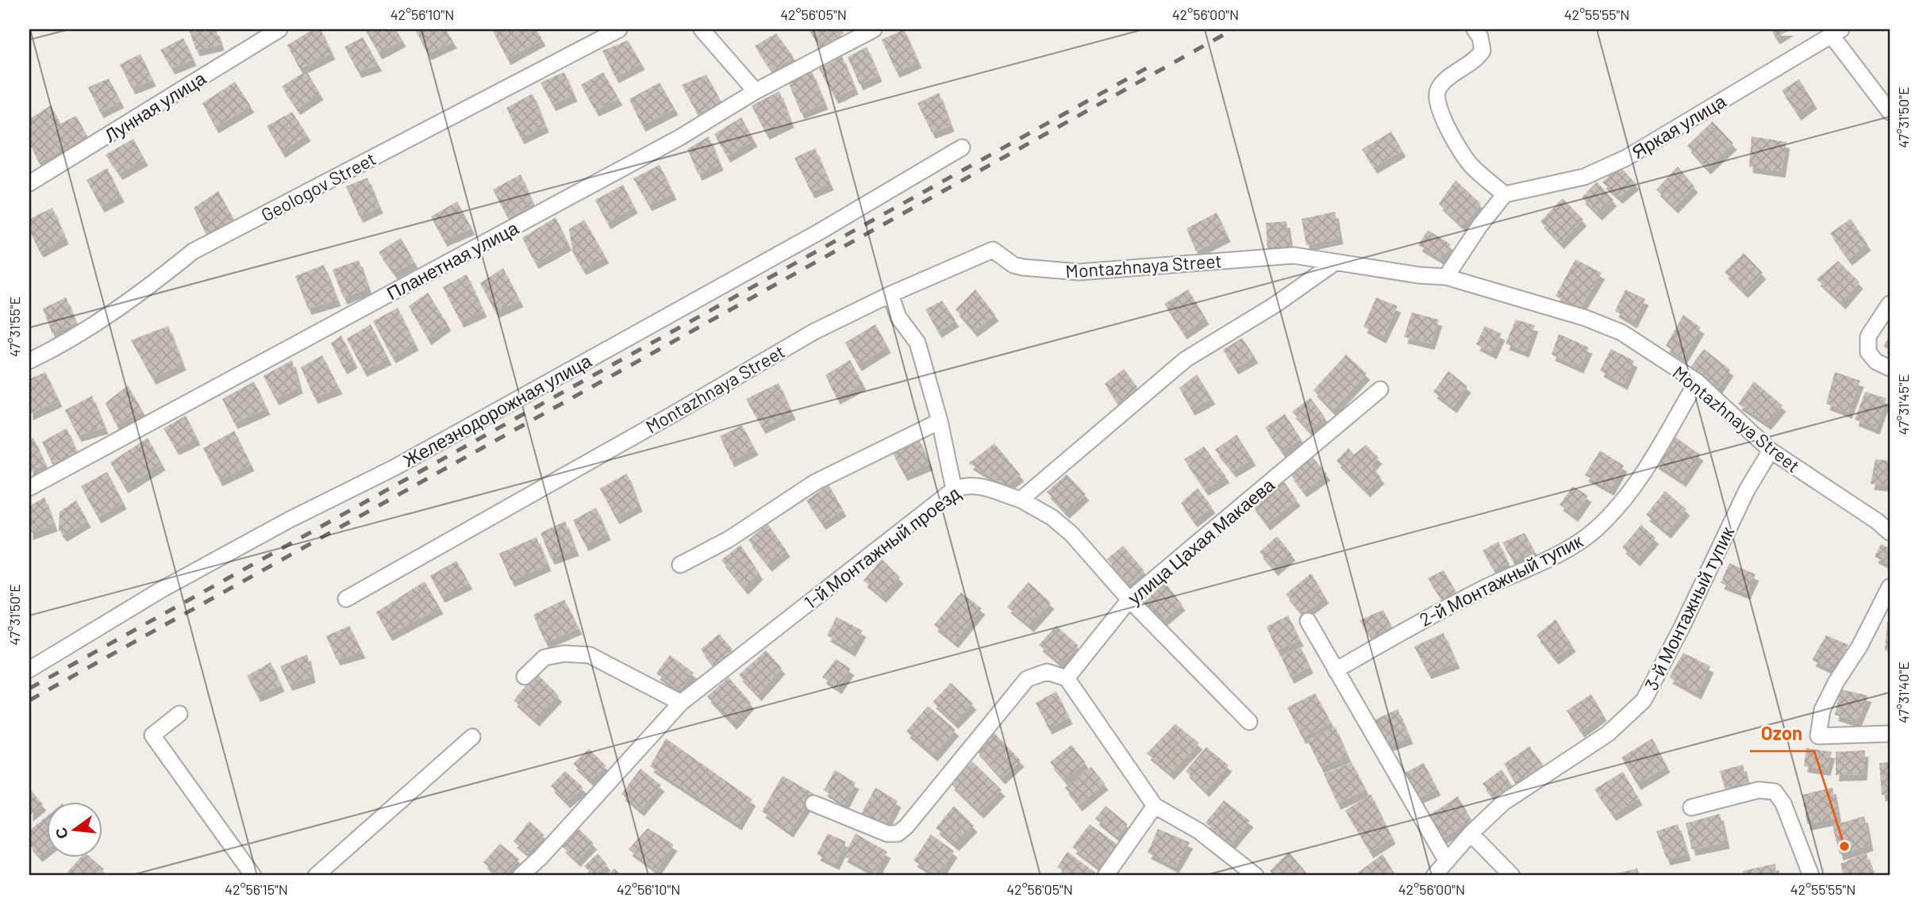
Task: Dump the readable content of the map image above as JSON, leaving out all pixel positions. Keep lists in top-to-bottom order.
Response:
{
  "streets": {
    "street": [
      "Лунная улица",
      "Яркая улица",
      "Geologov Street",
      "Планетная улица",
      "Montazhnaya Street",
      "Железнодорожная улица",
      "улица Цахая Макаева",
      "1-й Монтажный проезд",
      "2-й Монтажный тупик",
      "3-й Монтажный тупик"
    ]
  },
  "crossings": [
    ["Montazhnaya Street", "2-й Монтажный тупик"],
    ["Montazhnaya Street", "3-й Монтажный тупик"],
    ["улица Цахая Макаева", "1-й Монтажный проезд"]
  ],
  "places": ["Ozon"],
  "north": "left",
  "coordinates": [
    "42°56'10\"N",
    "42°56'05\"N",
    "42°56'00\"N",
    "42°55'55\"N",
    "47°31'50\"E",
    "47°31'55\"E",
    "47°31'45\"E",
    "47°31'40\"E",
    "42°56'15\"N"
  ]
}
